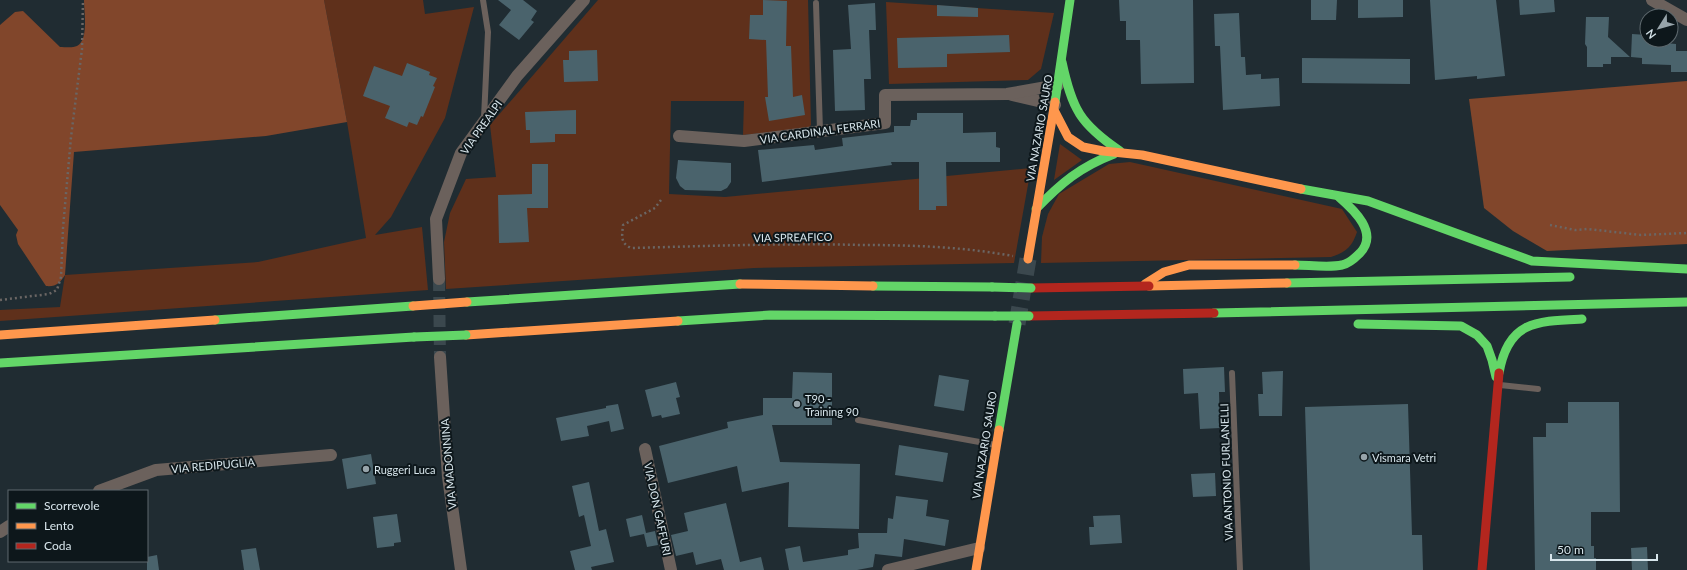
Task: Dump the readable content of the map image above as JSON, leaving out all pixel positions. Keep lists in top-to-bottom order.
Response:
{
  "streets": {
    "main road": ["VIA NAZARIO SAURO"],
    "street": [
      "VIA PREALPI",
      "VIA CARDINAL FERRARI",
      "VIA MADONNINA",
      "VIA REDIPUGLIA",
      "VIA DON GAFFURI"
    ],
    "lane": ["VIA ANTONIO FURLANELLI"],
    "path": ["VIA SPREAFICO"]
  },
  "crossings": [
    ["VIA NAZARIO SAURO", "VIA CARDINAL FERRARI"],
    ["VIA NAZARIO SAURO", "VIA SPREAFICO"]
  ],
  "places": ["T90 - Training 90", "Vismara Vetri", "Ruggeri Luca"],
  "legend": ["Scorrevole", "Lento", "Coda"],
  "scale_bar": "50 m",
  "north": "bottom left"
}
